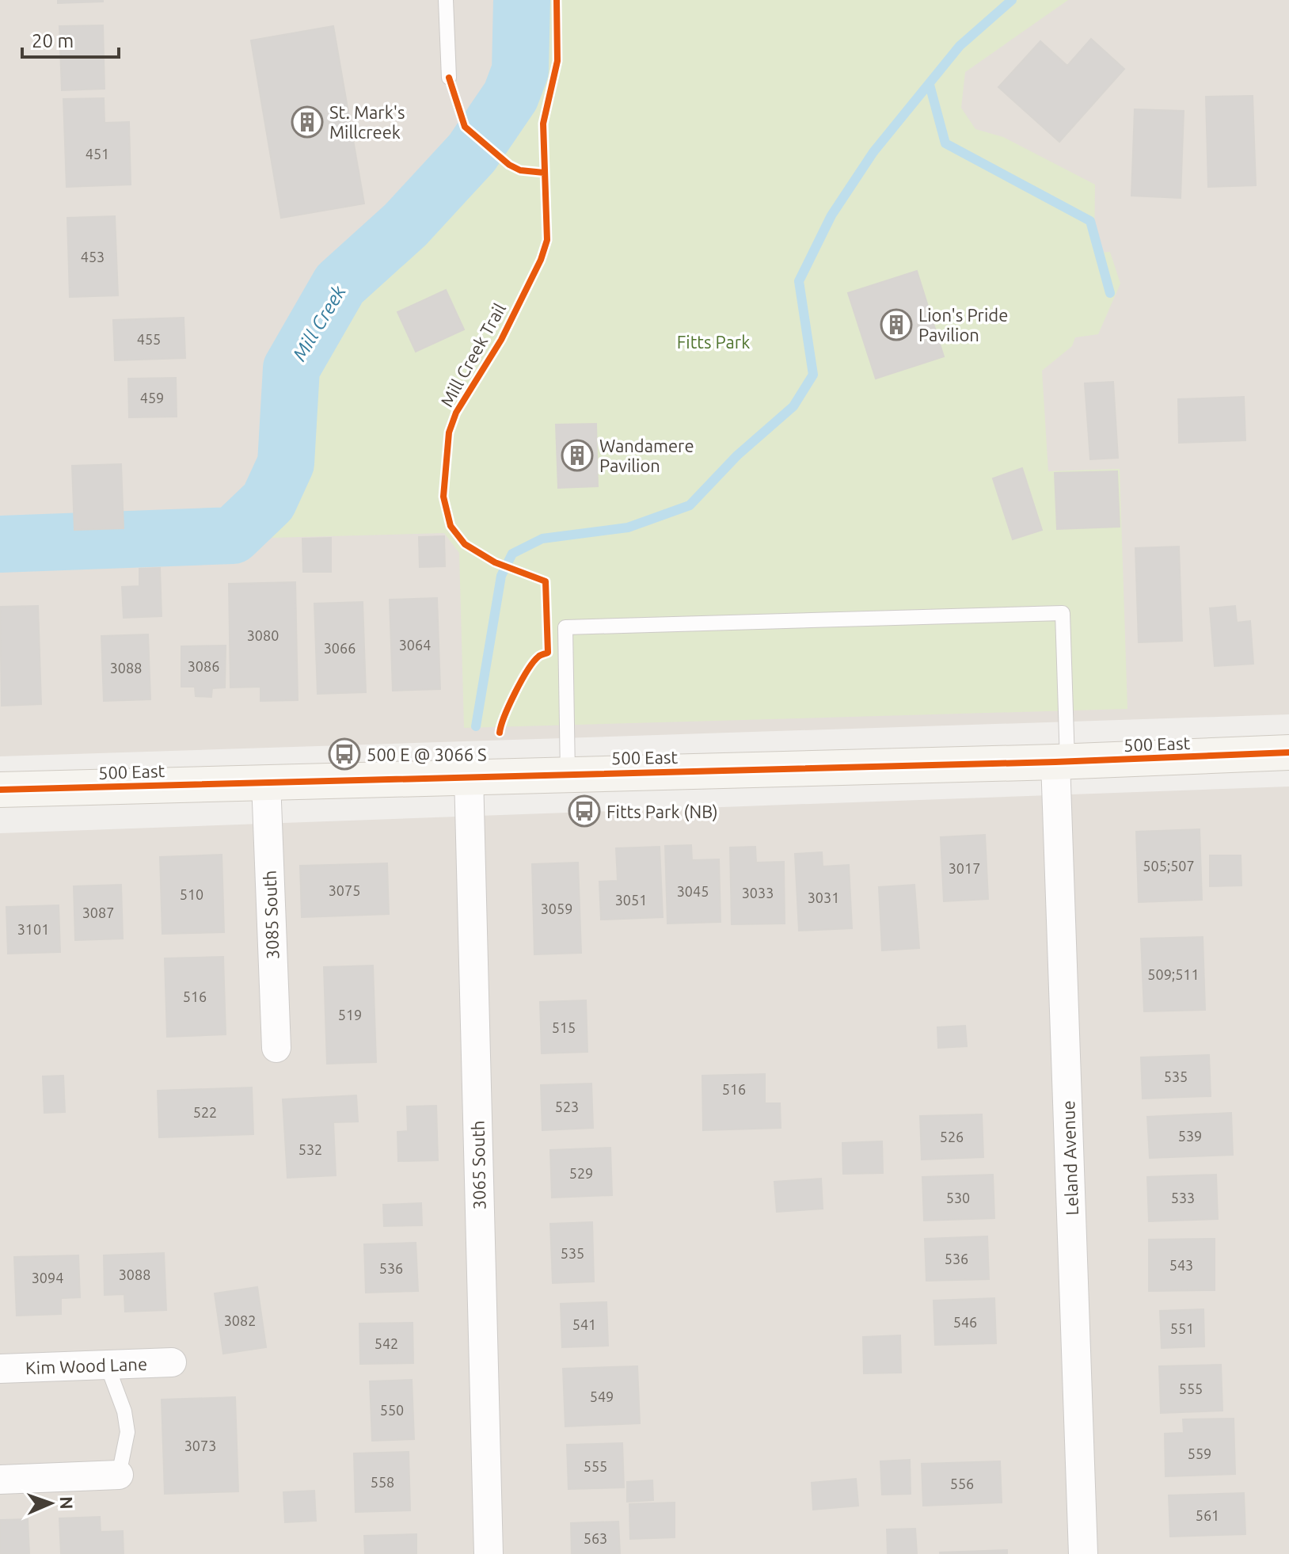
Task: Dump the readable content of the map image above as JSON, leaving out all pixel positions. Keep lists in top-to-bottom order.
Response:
{
  "streets": {
    "street": [
      "500 East",
      "3085 South",
      "Leland Avenue",
      "3065 South",
      "Kim Wood Lane"
    ],
    "cycle path": ["Mill Creek Trail"]
  },
  "crossings": [
    ["500 East", "3085 South"],
    ["500 East", "Leland Avenue"],
    ["500 East", "3065 South"]
  ],
  "water": ["Mill Creek"],
  "parks": ["Fitts Park"],
  "places": {
    "building": ["St. Mark's Millcreek", "Lion's Pride Pavilion", "Wandamere Pavilion"],
    "bus stop": ["500 E @ 3066 S", "Fitts Park (NB)"]
  },
  "house_numbers": [
    "451",
    "453",
    "455",
    "459",
    "3080",
    "3064",
    "3066",
    "3086",
    "3088",
    "505;507",
    "3017",
    "3075",
    "3045",
    "3033",
    "510",
    "3031",
    "3051",
    "3059",
    "3087",
    "3101",
    "509;511",
    "516",
    "519",
    "515",
    "535",
    "516",
    "523",
    "522",
    "539",
    "526",
    "532",
    "529",
    "530",
    "533",
    "535",
    "536",
    "543",
    "536",
    "3088",
    "3094",
    "3082",
    "546",
    "541",
    "551",
    "542",
    "555",
    "549",
    "550",
    "3073",
    "559",
    "555",
    "558",
    "556",
    "561",
    "563"
  ],
  "scale_bar": "20 m",
  "north": "right"
}
